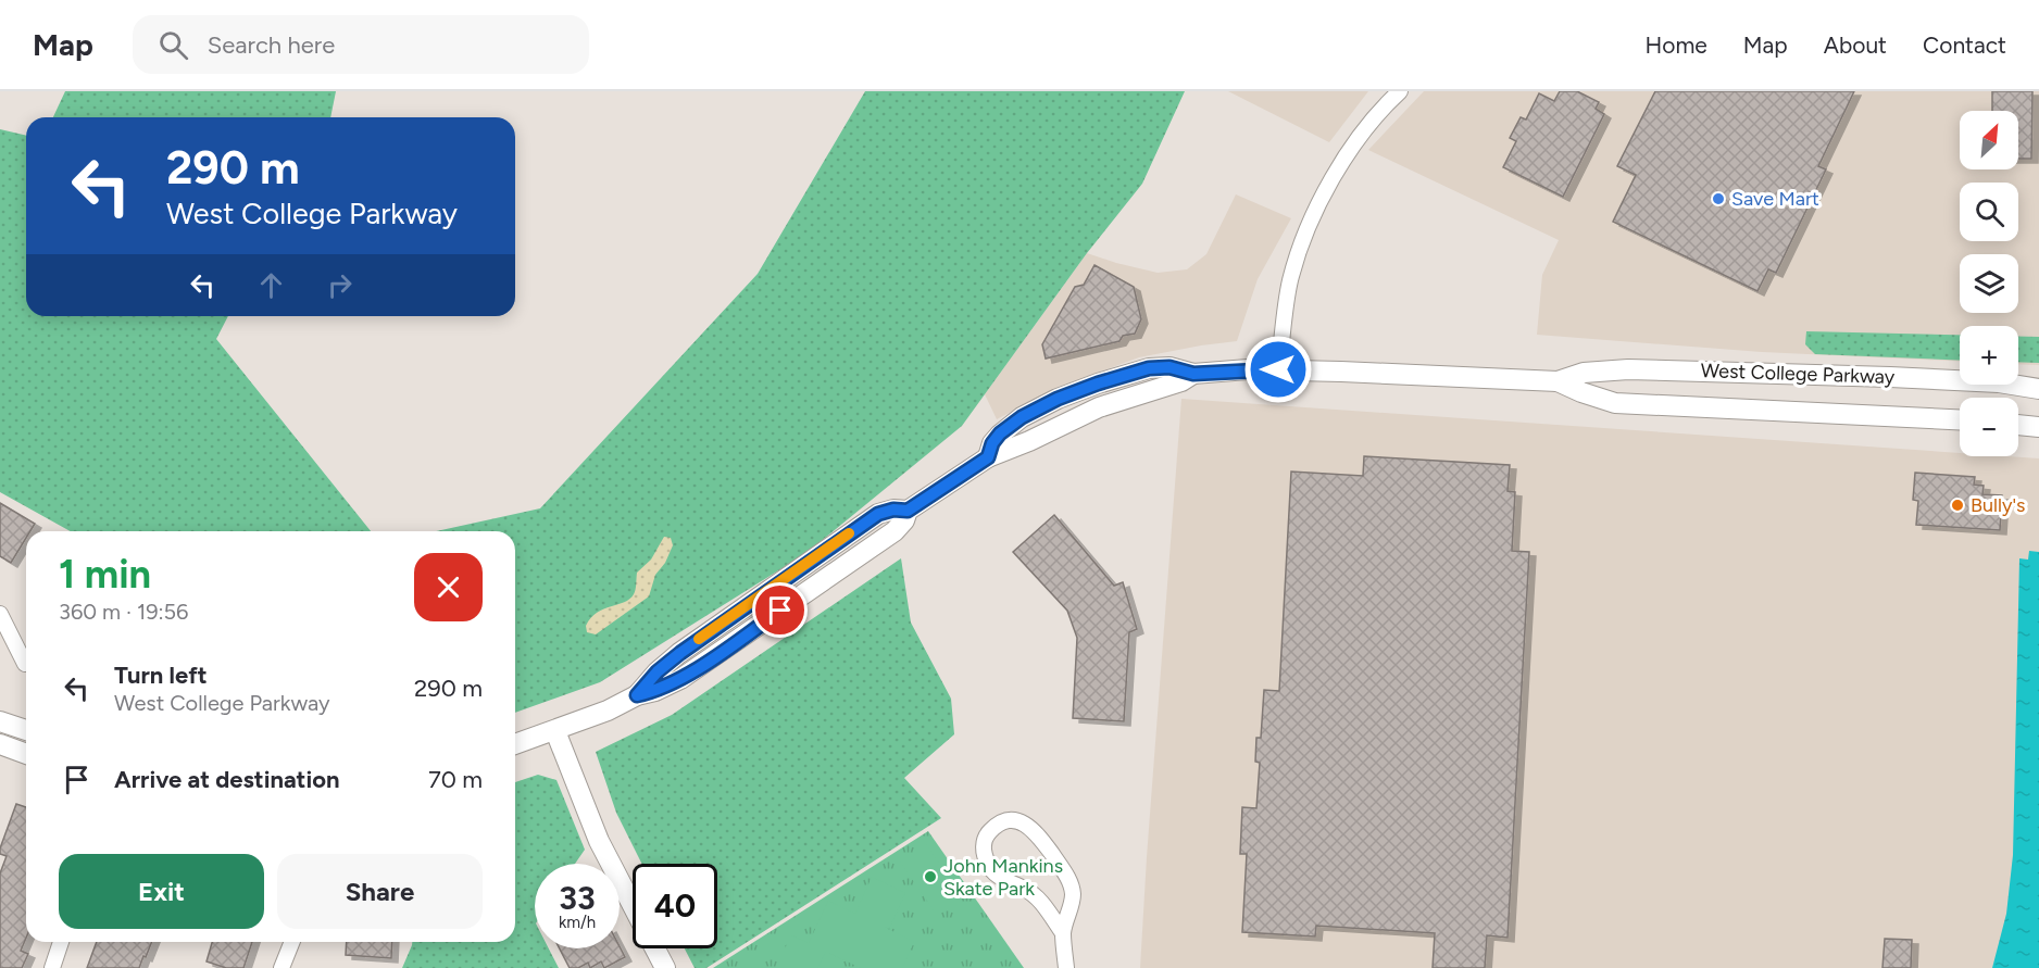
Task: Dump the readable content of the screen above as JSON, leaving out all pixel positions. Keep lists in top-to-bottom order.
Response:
{
  "streets": {
    "street": ["West College Parkway"]
  },
  "places": ["Save Mart", "Bully's", "John Mankins Skate Park"],
  "north": "top right",
  "page": {
    "header": "Map",
    "search": "Search here",
    "nav": [
      "Home",
      "Map",
      "About",
      "Contact"
    ],
    "map_buttons": ["+", "−"],
    "turn": ["290 m", "West College Parkway"],
    "heading": ["1 min", "360 m · 19:56"],
    "list": [
      {
        "name": "Turn left",
        "note": "West College Parkway",
        "value": "290 m"
      },
      {
        "name": "Arrive at destination",
        "value": "70 m"
      }
    ],
    "buttons": ["Exit", "Share"],
    "speed": "33 km/h",
    "limit": "40"
  }
}
